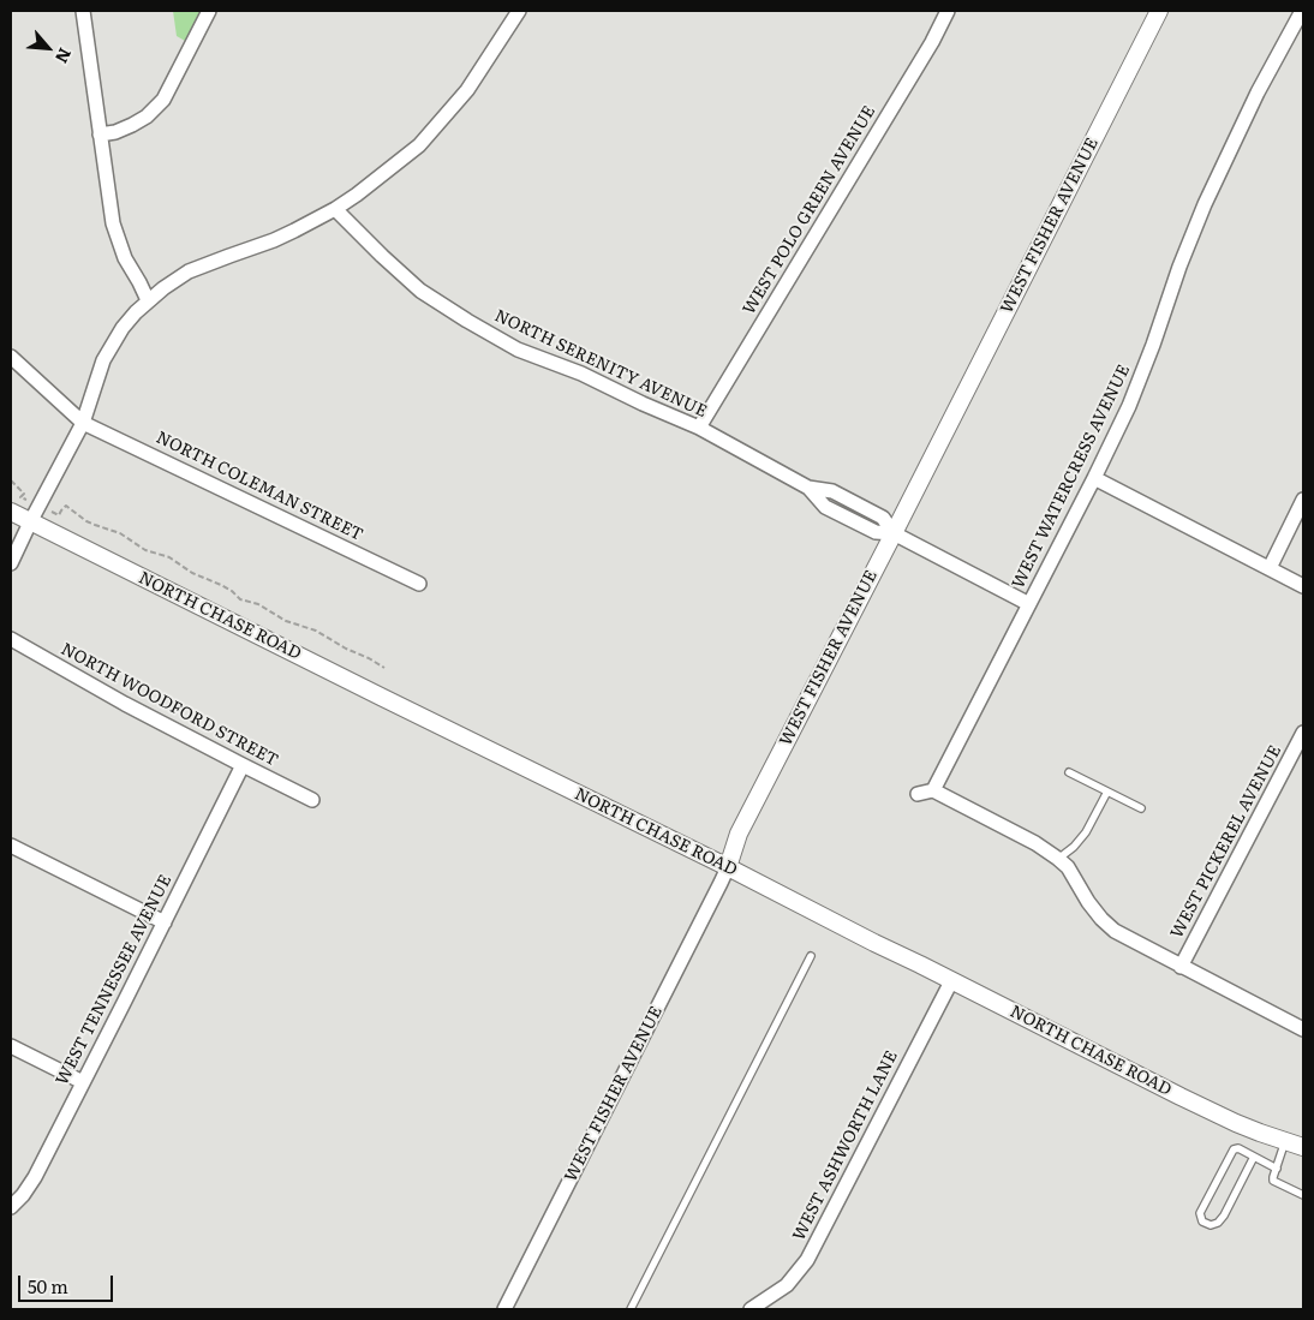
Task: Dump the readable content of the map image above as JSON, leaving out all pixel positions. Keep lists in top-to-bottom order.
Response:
{
  "streets": {
    "street": [
      "WEST POLO GREEN AVENUE",
      "WEST FISHER AVENUE",
      "NORTH SERENITY AVENUE",
      "WEST WATERCRESS AVENUE",
      "NORTH COLEMAN STREET",
      "NORTH CHASE ROAD",
      "NORTH WOODFORD STREET",
      "WEST PICKEREL AVENUE",
      "WEST TENNESSEE AVENUE",
      "WEST ASHWORTH LANE"
    ]
  },
  "crossings": [
    ["WEST POLO GREEN AVENUE", "NORTH SERENITY AVENUE"],
    ["WEST FISHER AVENUE", "NORTH SERENITY AVENUE"],
    ["WEST FISHER AVENUE", "NORTH CHASE ROAD"],
    ["NORTH SERENITY AVENUE", "WEST WATERCRESS AVENUE"],
    ["NORTH CHASE ROAD", "WEST ASHWORTH LANE"],
    ["NORTH WOODFORD STREET", "WEST TENNESSEE AVENUE"]
  ],
  "scale_bar": "50 m",
  "north": "bottom right"
}
